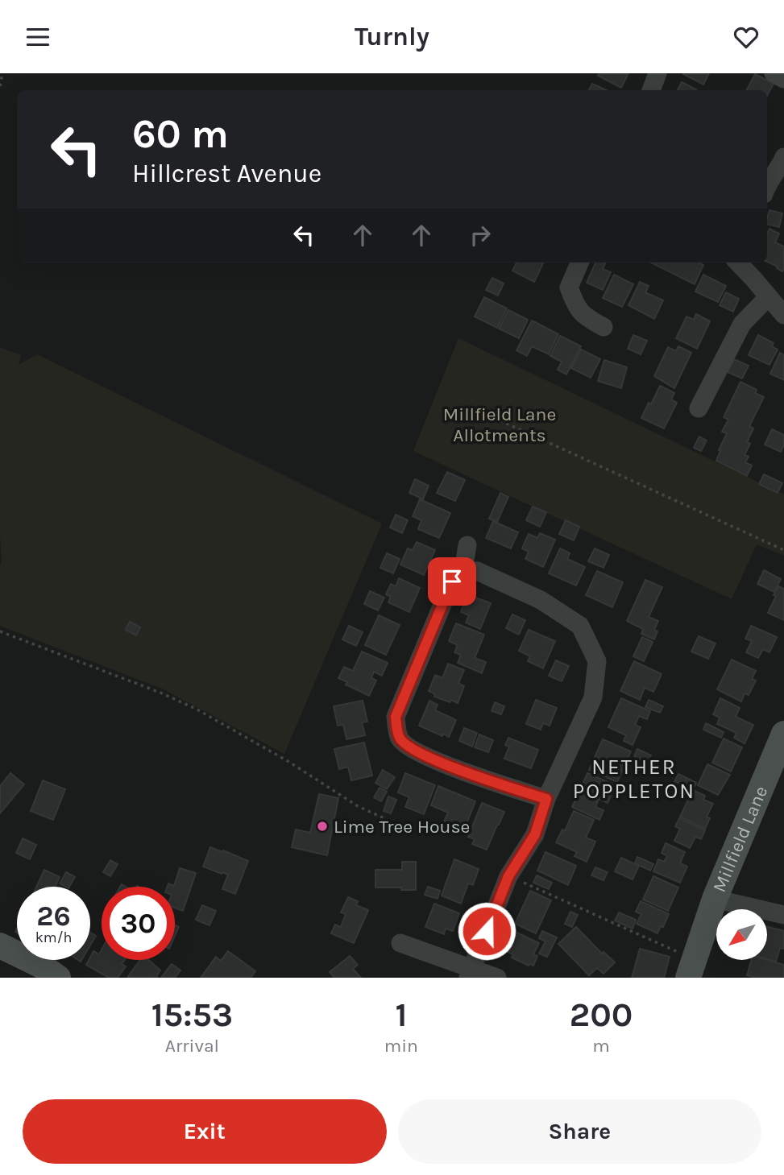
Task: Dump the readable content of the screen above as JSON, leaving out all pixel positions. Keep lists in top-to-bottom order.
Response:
{
  "streets": {
    "street": ["Millfield Lane"]
  },
  "districts": ["NETHER POPPLETON"],
  "parks": ["Millfield Lane Allotments"],
  "places": ["Lime Tree House"],
  "north": "bottom left",
  "page": {
    "header": "Turnly",
    "turn": ["60 m", "Hillcrest Avenue"],
    "speed": "26 km/h",
    "limit": "30",
    "eta": [
      "15:53",
      "Arrival",
      "1",
      "min",
      "200",
      "m"
    ],
    "buttons": ["Exit", "Share"]
  }
}
